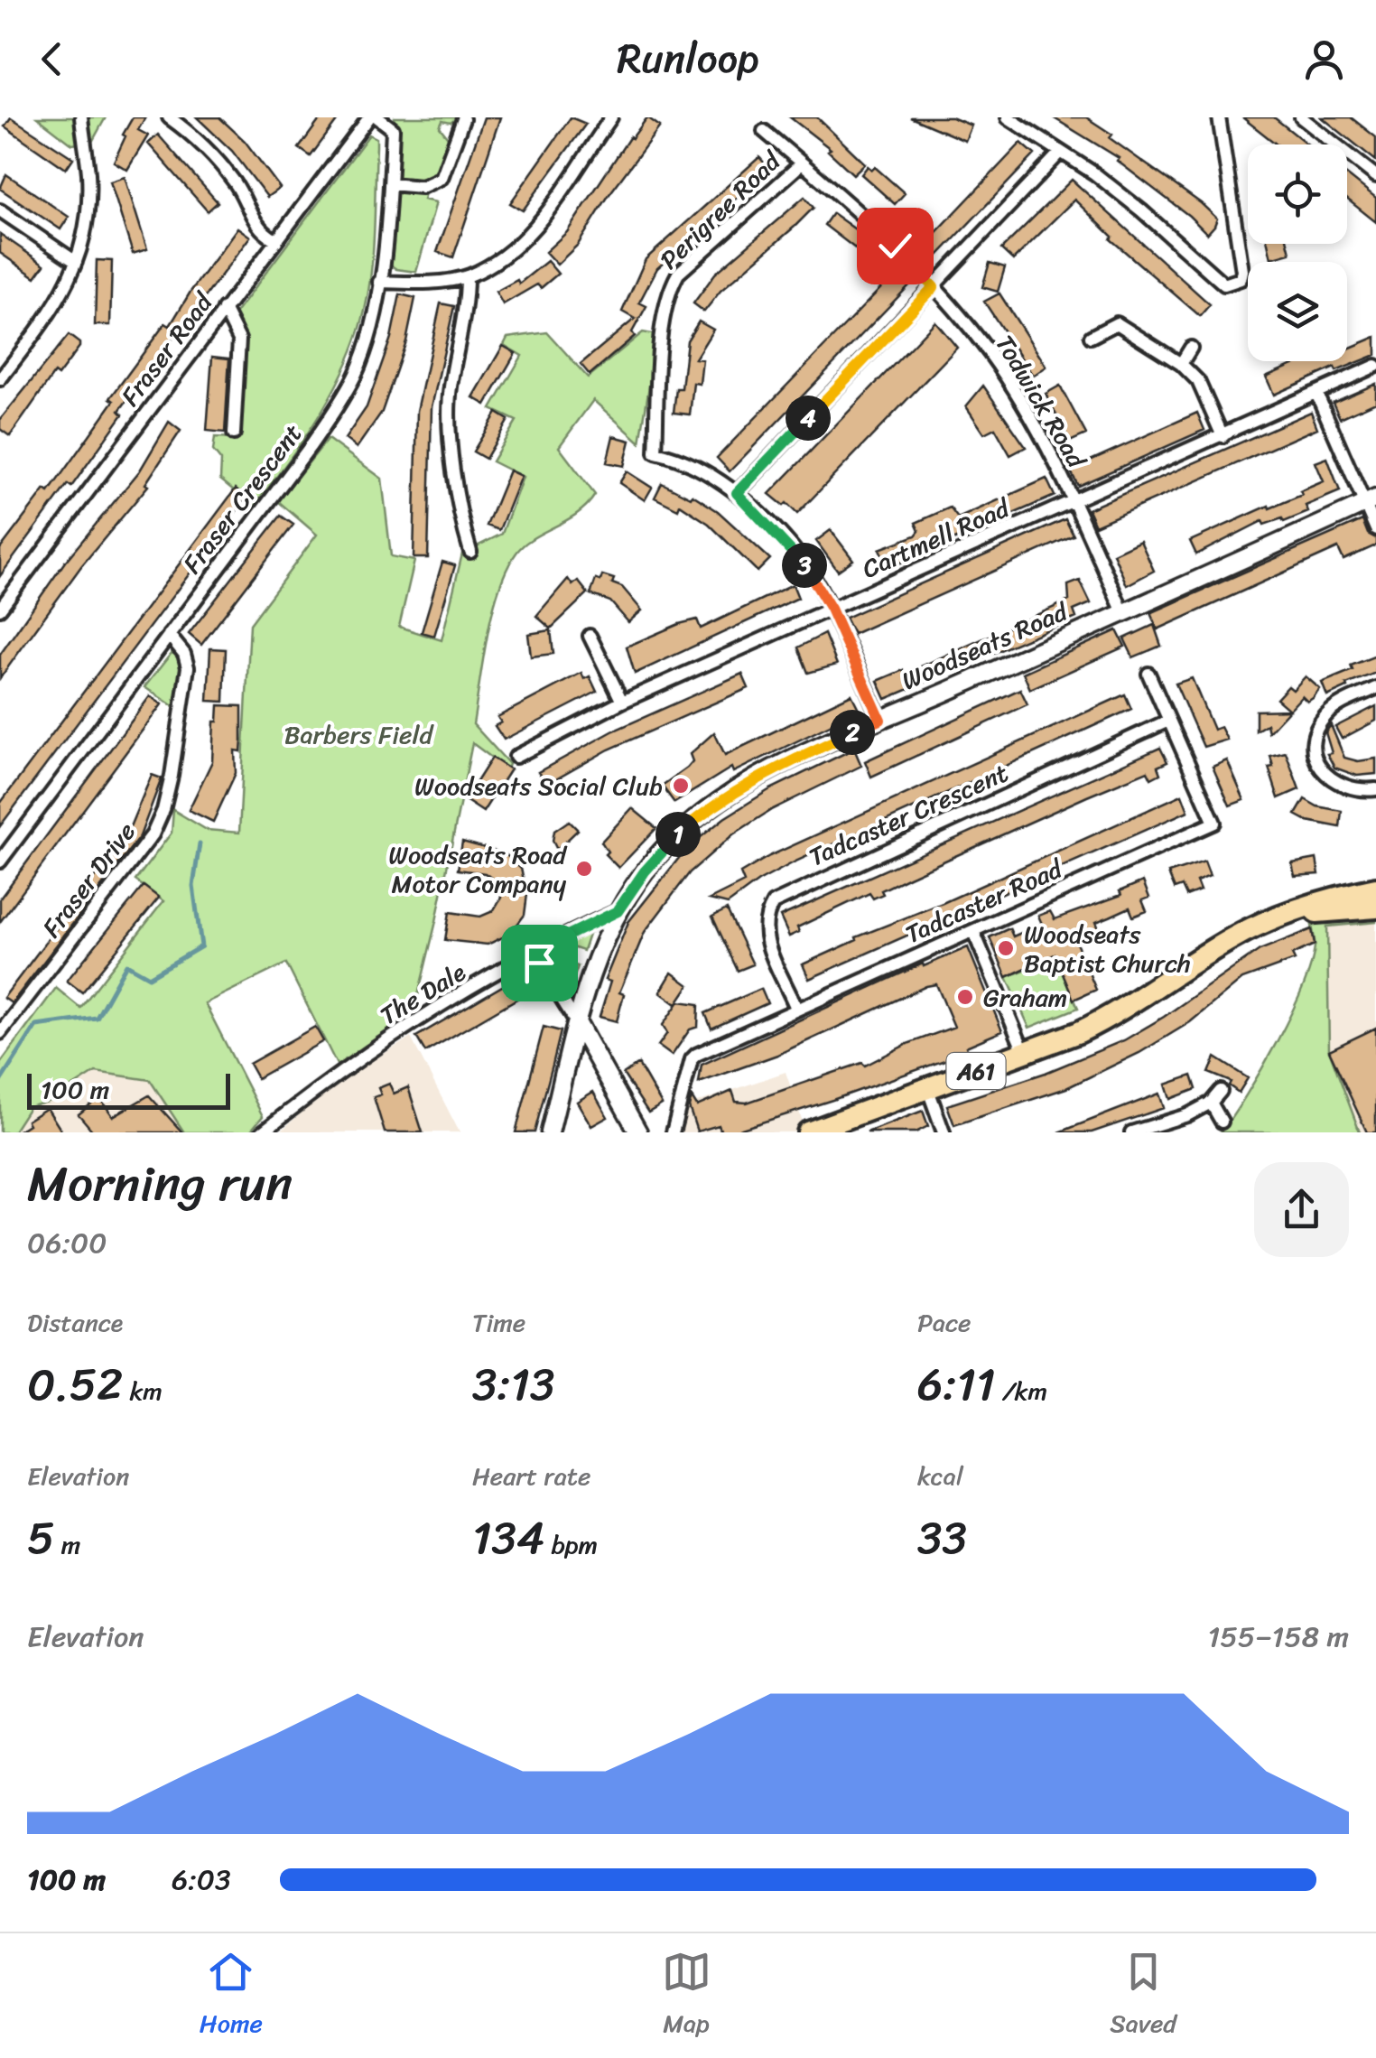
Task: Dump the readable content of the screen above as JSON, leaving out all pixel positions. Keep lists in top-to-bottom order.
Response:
{
  "streets": {
    "highway": ["A61"],
    "street": [
      "Perigree Road",
      "Fraser Road",
      "Todwick Road",
      "Fraser Crescent",
      "Cartmell Road",
      "Woodseats Road",
      "Tadcaster Crescent",
      "Fraser Drive",
      "Tadcaster Road",
      "The Dale"
    ]
  },
  "crossings": [
    ["Perigree Road", "Todwick Road"],
    ["Todwick Road", "Cartmell Road"],
    ["Todwick Road", "Woodseats Road"],
    ["Fraser Crescent", "Fraser Drive"],
    ["Woodseats Road", "The Dale"],
    ["Tadcaster Crescent", "Tadcaster Road"]
  ],
  "parks": ["Barbers Field"],
  "places": [
    "Woodseats Social Club",
    "Woodseats Road Motor Company",
    "Woodseats Baptist Church",
    "Graham"
  ],
  "scale_bar": "100 m",
  "page": {
    "header": "Runloop",
    "pins": [
      "4",
      "3",
      "2",
      "1"
    ],
    "scale": "100 m",
    "heading": ["Morning run", "06:00"],
    "stats": [
      ["Distance", "0.52 km"],
      ["Time", "3:13"],
      ["Pace", "6:11 /km"],
      ["Elevation", "5 m"],
      ["Heart rate", "134 bpm"],
      ["kcal", "33"]
    ],
    "chart": ["Elevation", "155–158 m"],
    "list": [
      {
        "name": "100 m",
        "note": "6:03"
      }
    ],
    "tabs": ["Home", "Map", "Saved"]
  }
}
